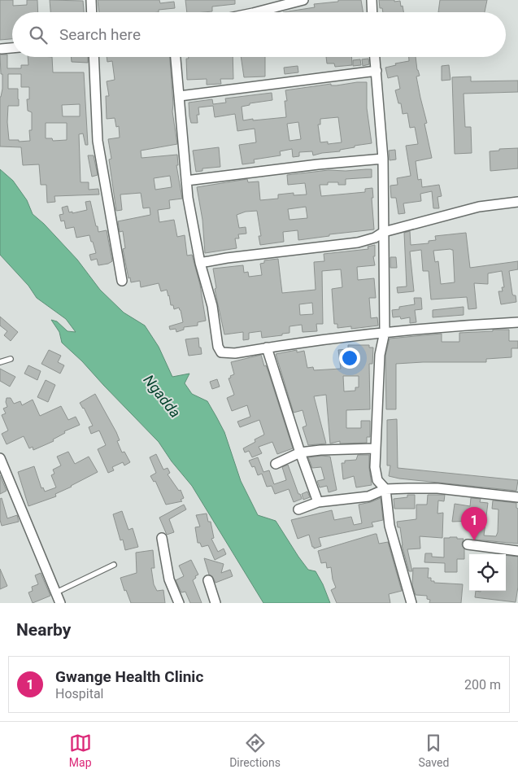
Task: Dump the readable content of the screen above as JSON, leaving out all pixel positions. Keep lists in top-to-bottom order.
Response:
{
  "water": ["Ngadda"],
  "page": {
    "search": "Search here",
    "pins": "1",
    "heading": "Nearby",
    "list": [
      {
        "mark": "1",
        "name": "Gwange Health Clinic",
        "note": "Hospital",
        "value": "200 m"
      }
    ],
    "nav": ["Map", "Directions", "Saved"]
  }
}
